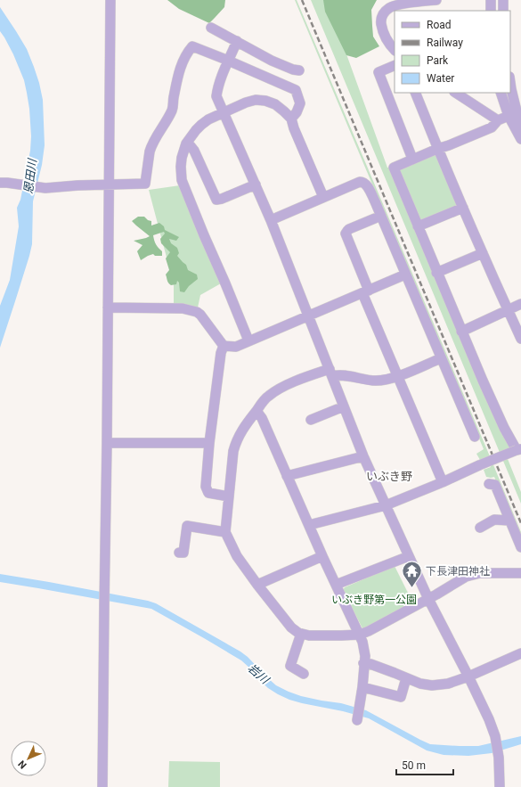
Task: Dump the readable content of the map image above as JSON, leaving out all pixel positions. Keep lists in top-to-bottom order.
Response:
{
  "districts": ["いぶき野"],
  "water": ["恩田川", "岩川"],
  "parks": ["いぶき野第一公園"],
  "places": {
    "temple": ["下長津田神社"]
  },
  "legend": [
    "Road",
    "Railway",
    "Park",
    "Water"
  ],
  "scale_bar": "50 m",
  "north": "bottom left"
}
